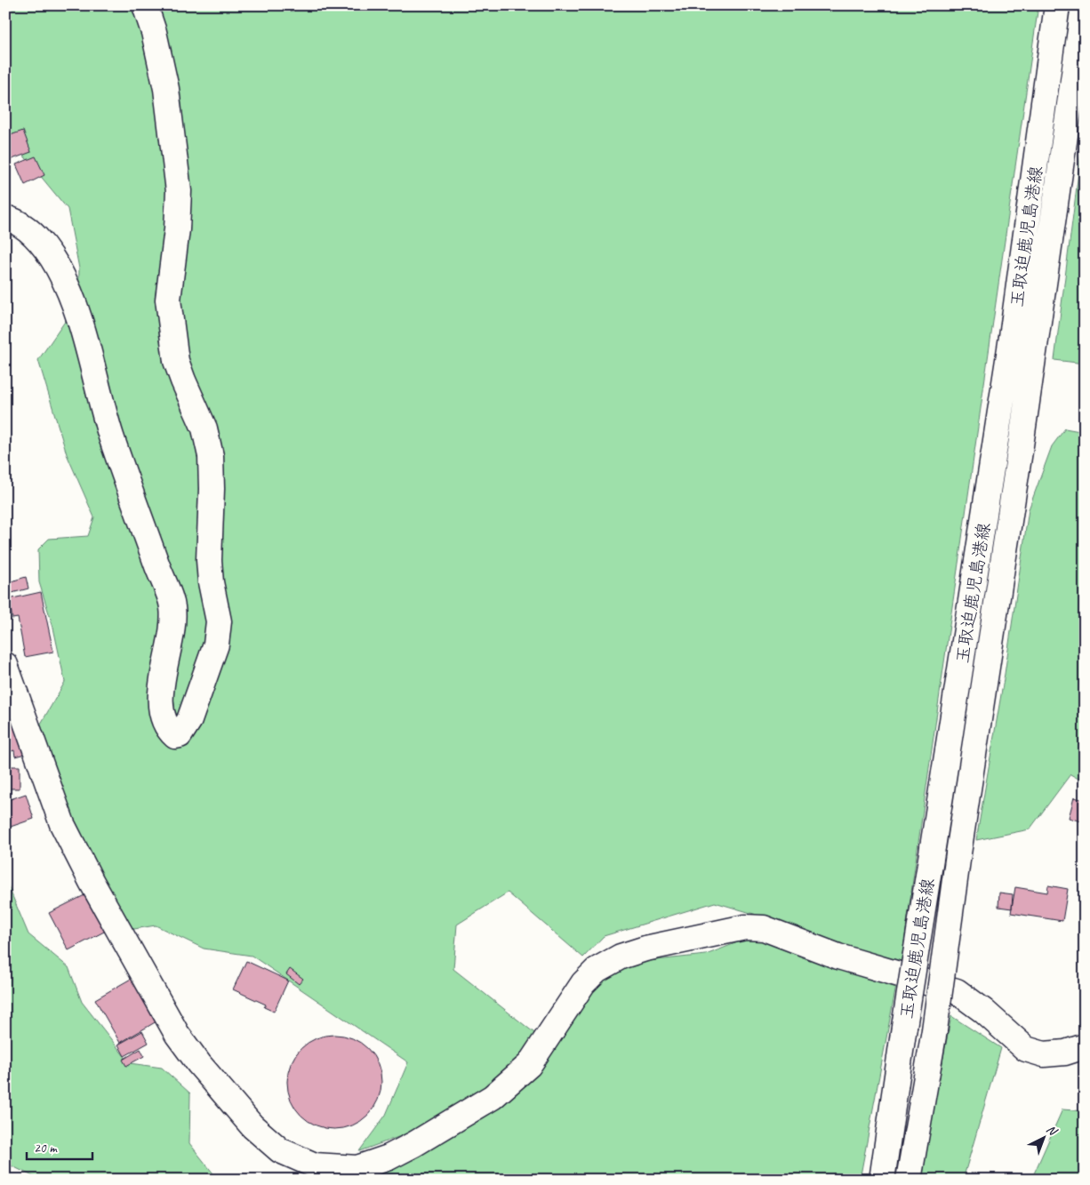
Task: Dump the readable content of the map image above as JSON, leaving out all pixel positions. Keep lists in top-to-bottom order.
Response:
{
  "streets": {
    "street": ["玉取迫鹿児島港線"]
  },
  "scale_bar": "20 m",
  "north": "top right"
}
